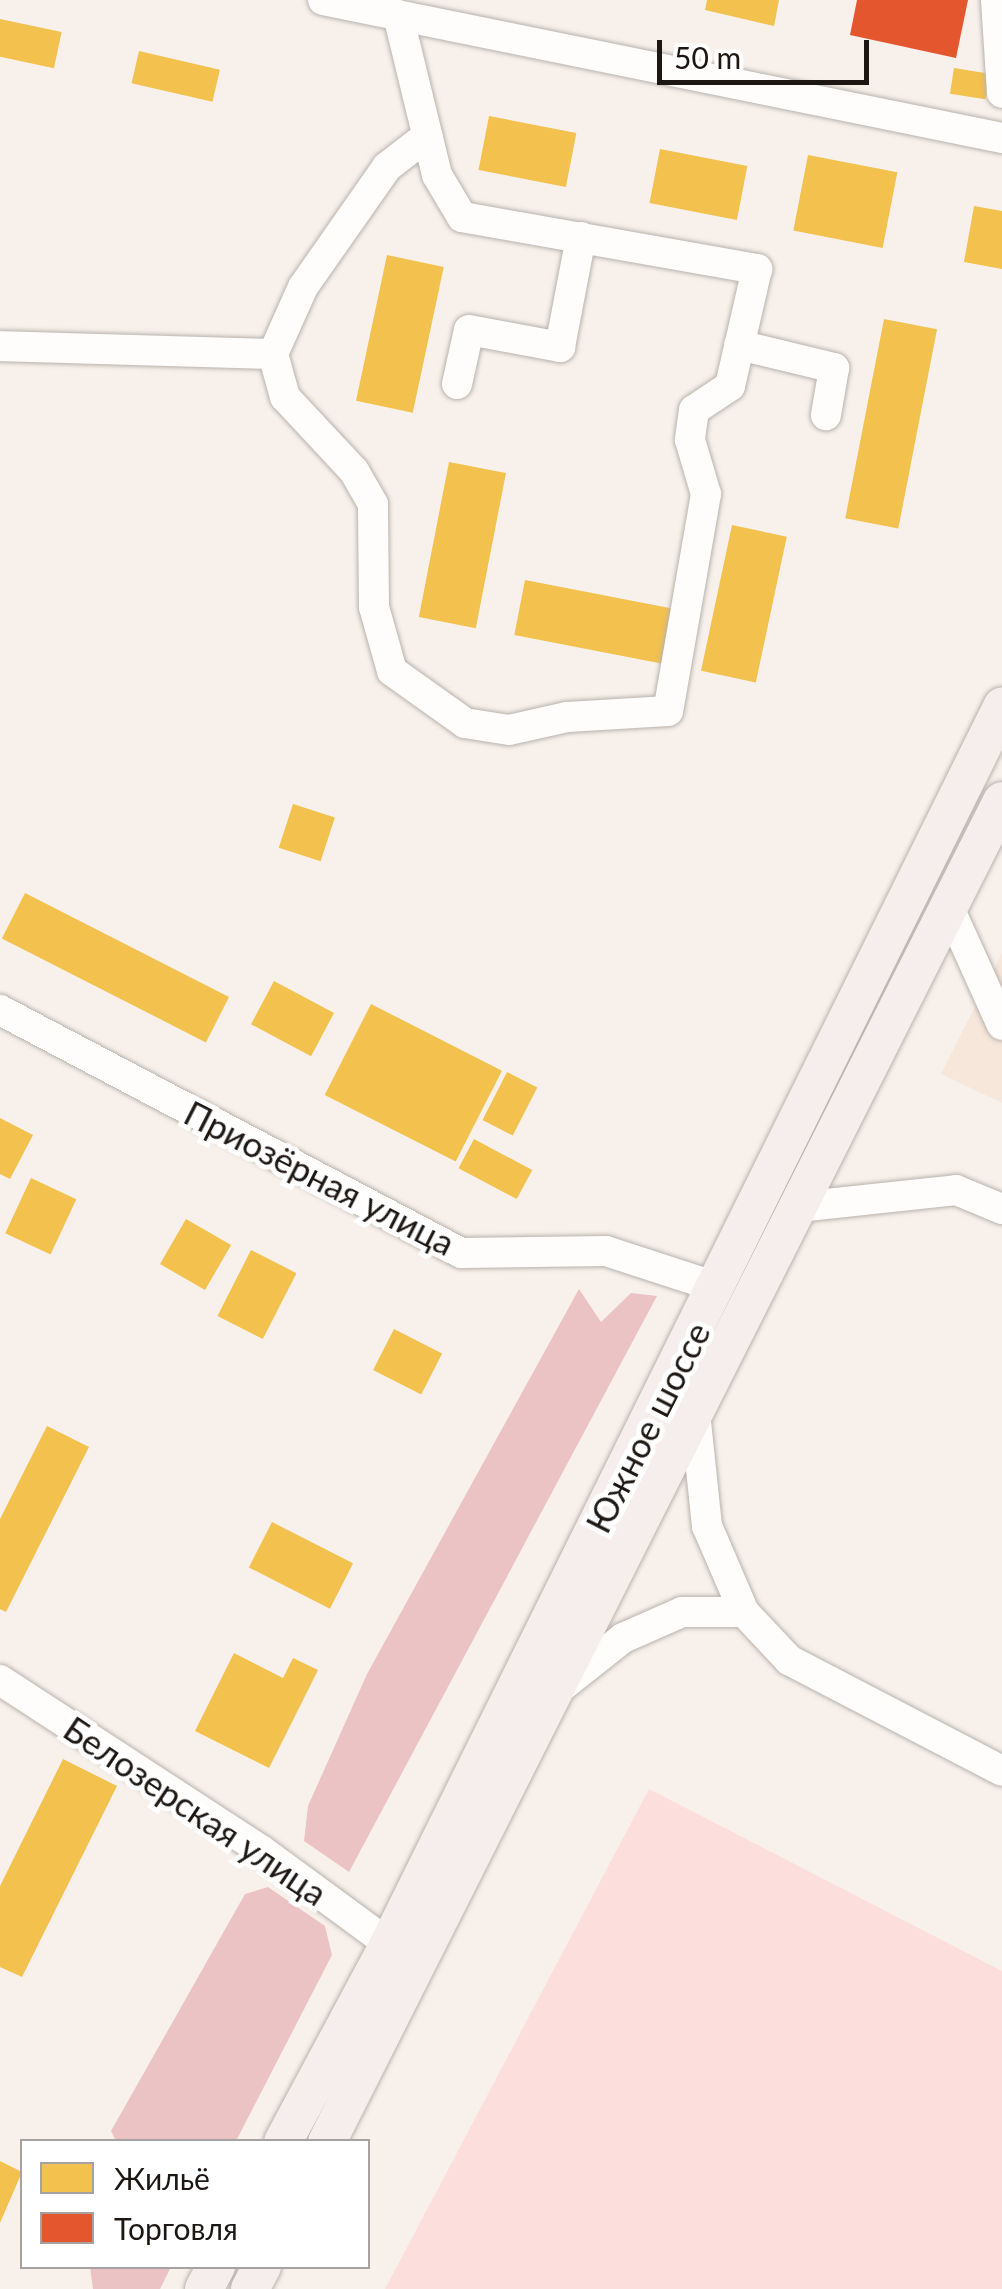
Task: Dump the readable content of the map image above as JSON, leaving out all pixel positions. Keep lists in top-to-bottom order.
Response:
{
  "streets": {
    "main road": ["Южное шоссе"],
    "street": ["Приозёрная улица", "Белозерская улица"]
  },
  "crossings": [
    ["Приозёрная улица", "Южное шоссе"],
    ["Южное шоссе", "Белозерская улица"]
  ],
  "legend": ["Жильё", "Торговля"],
  "scale_bar": "50 m"
}
